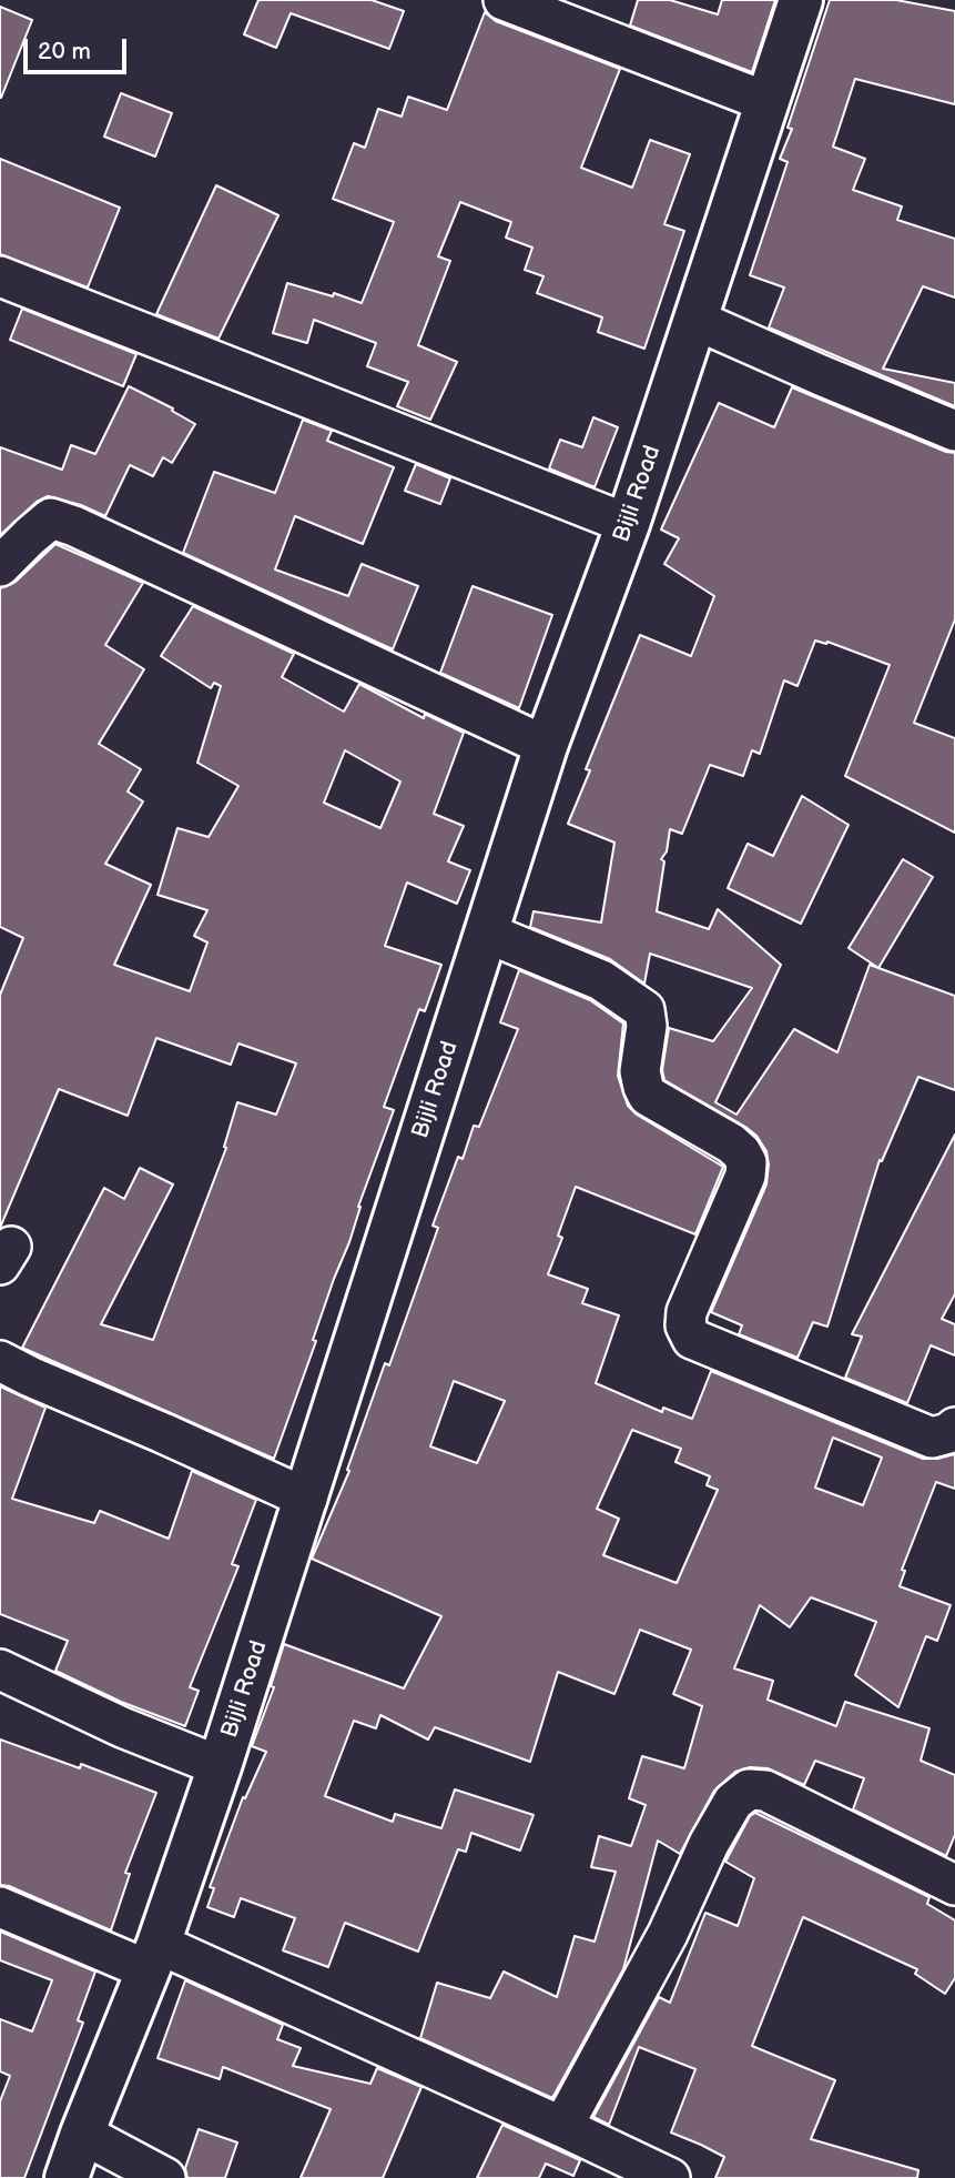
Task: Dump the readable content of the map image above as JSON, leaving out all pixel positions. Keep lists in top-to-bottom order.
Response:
{
  "streets": {
    "street": ["Bijli Road"]
  },
  "scale_bar": "20 m"
}
